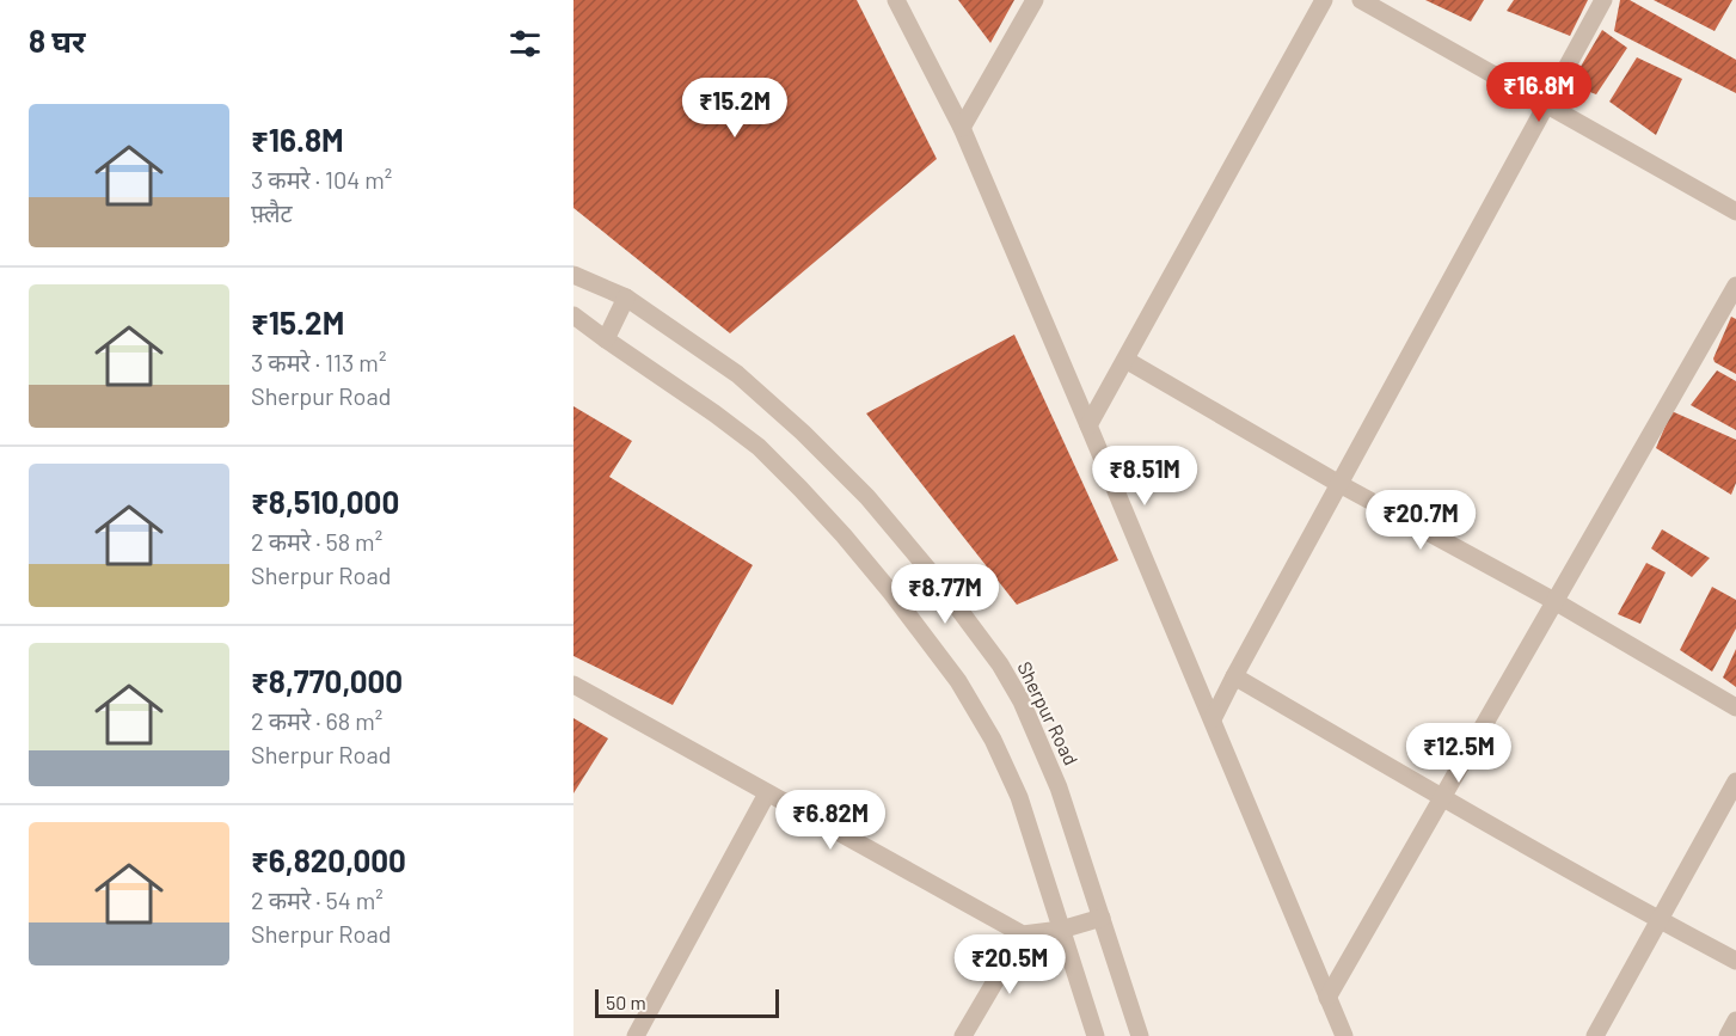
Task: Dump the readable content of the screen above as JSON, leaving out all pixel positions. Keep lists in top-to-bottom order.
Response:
{
  "streets": {
    "street": ["Sherpur Road"]
  },
  "scale_bar": "50 m",
  "page": {
    "heading": "8 घर",
    "price": [
      "₹16.8M",
      "₹15.2M",
      "₹8.51M",
      "₹20.7M",
      "₹8.77M",
      "₹12.5M",
      "₹6.82M",
      "₹20.5M"
    ],
    "list": [
      {
        "name": "₹16.8M",
        "note": "3 कमरे · 104 m² · फ़्लैट"
      },
      {
        "name": "₹15.2M",
        "note": "3 कमरे · 113 m² · Sherpur Road"
      },
      {
        "name": "₹8,510,000",
        "note": "2 कमरे · 58 m² · Sherpur Road"
      },
      {
        "name": "₹8,770,000",
        "note": "2 कमरे · 68 m² · Sherpur Road"
      },
      {
        "name": "₹6,820,000",
        "note": "2 कमरे · 54 m² · Sherpur Road"
      }
    ],
    "scale": "50 m"
  }
}
